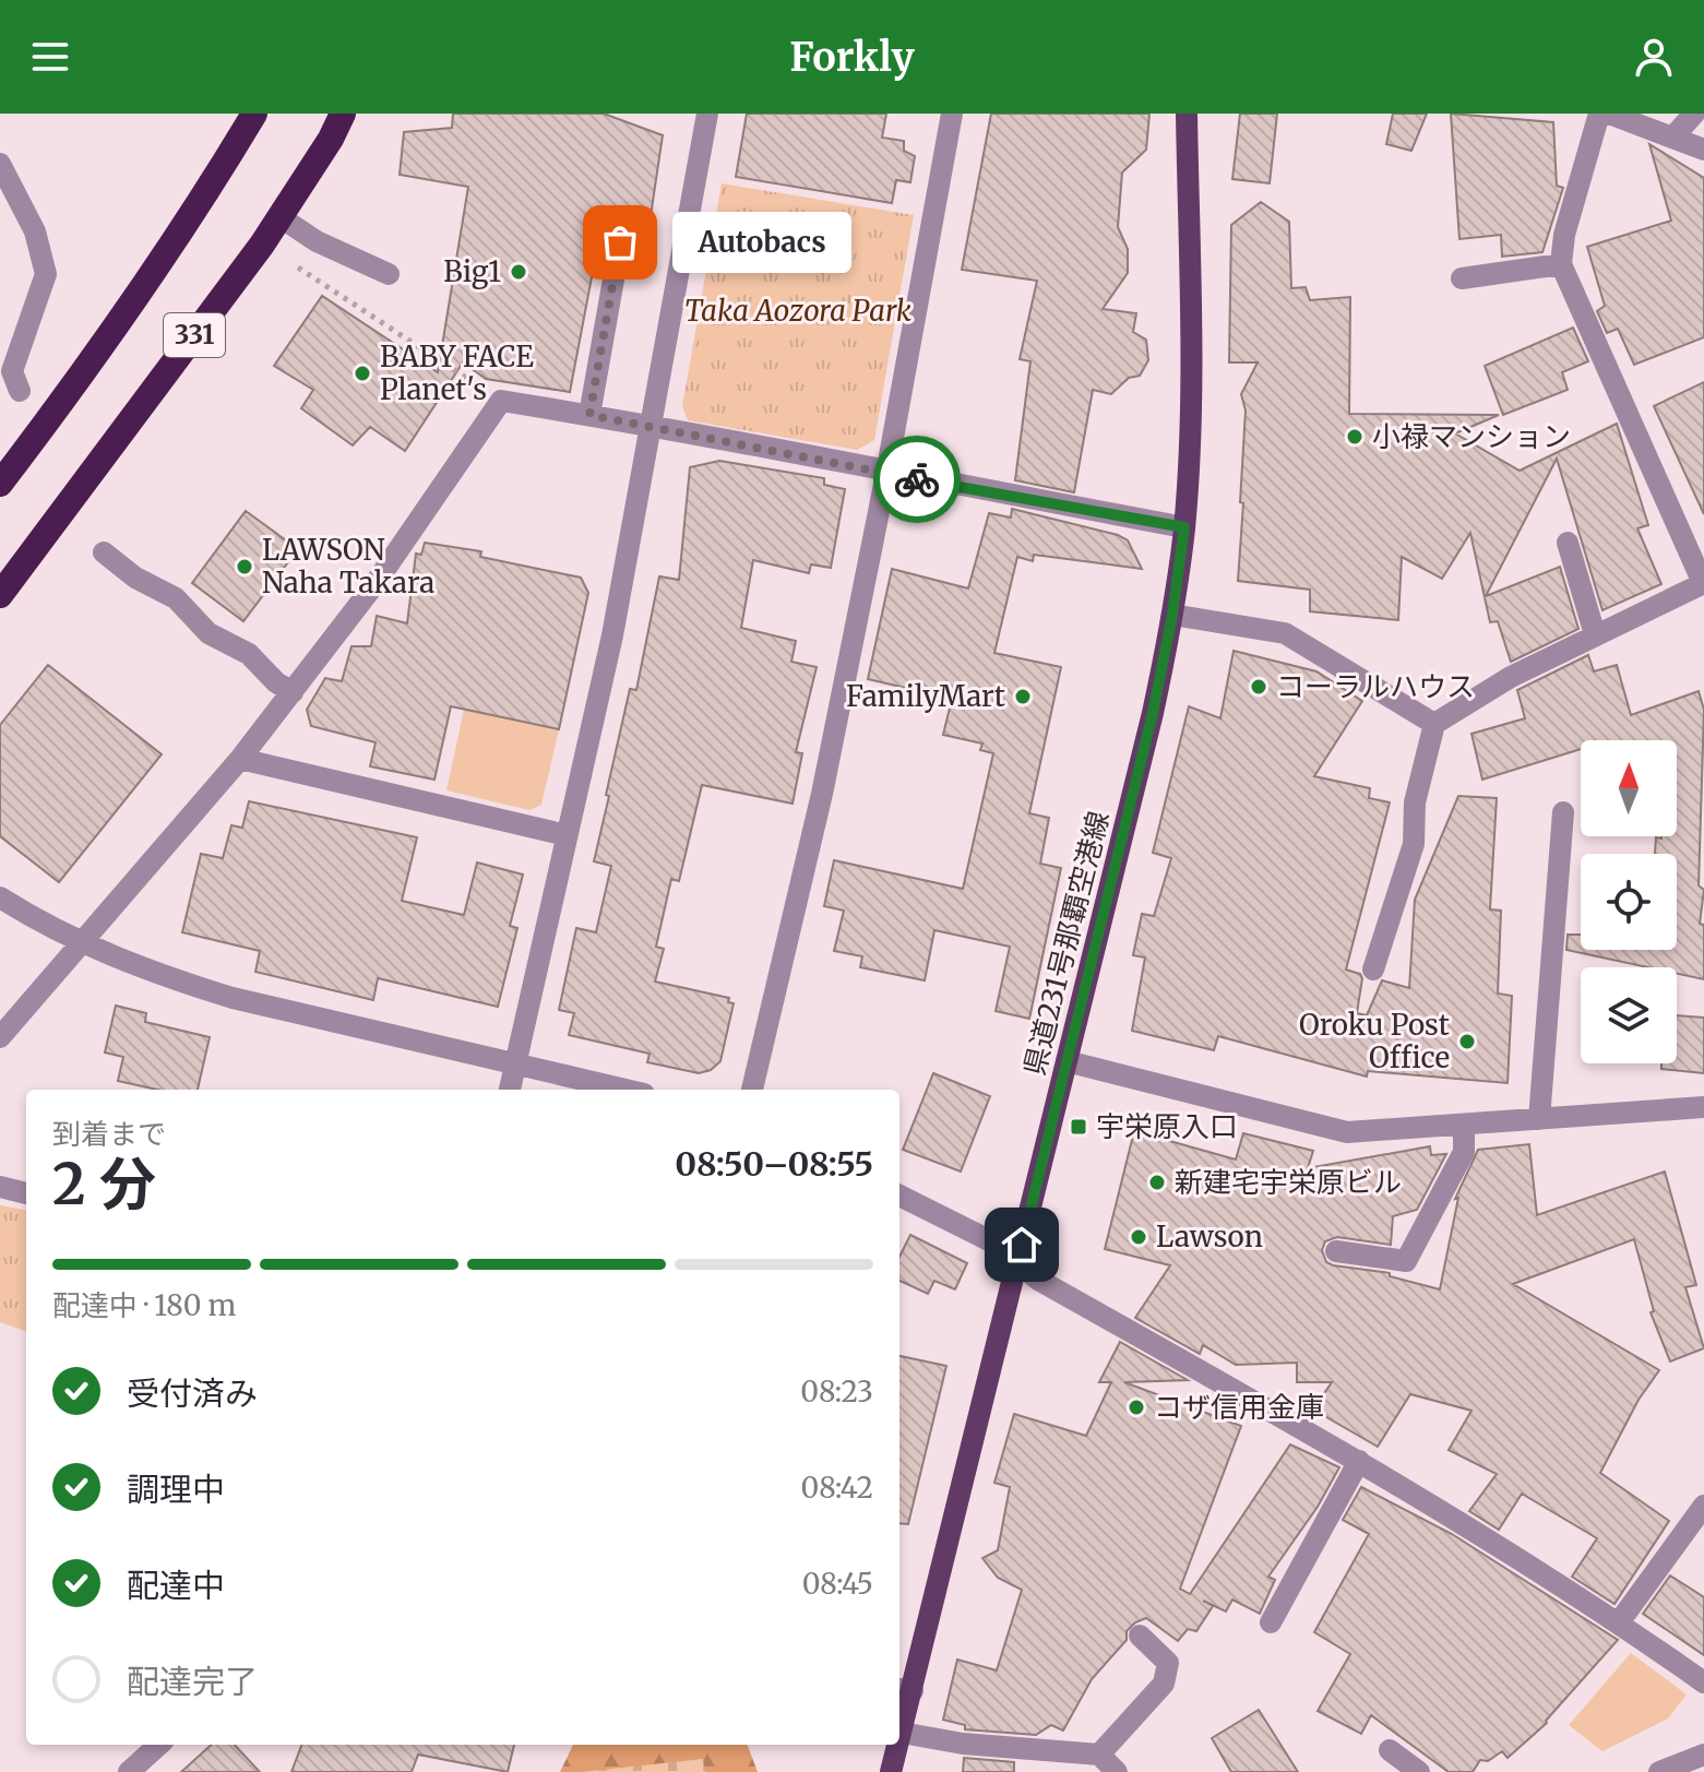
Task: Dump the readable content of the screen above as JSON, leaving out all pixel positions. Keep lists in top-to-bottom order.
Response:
{
  "streets": {
    "highway": ["331"],
    "main road": ["県道231号那覇空港線"]
  },
  "parks": ["Taka Aozora Park"],
  "places": {
    "other": [
      "Autobacs",
      "Big1",
      "BABY FACE Planet's",
      "小禄マンション",
      "LAWSON Naha Takara",
      "コーラルハウス",
      "FamilyMart",
      "Oroku Post Office",
      "新建宅宇栄原ビル",
      "Lawson",
      "コザ信用金庫"
    ],
    "transit": ["宇栄原入口"]
  },
  "north": "top",
  "page": {
    "header": "Forkly",
    "bubble": "Autobacs",
    "heading": ["2 分", "到着まで", "08:50–08:55"],
    "bar": "配達中 · 180 m",
    "list": [
      ["受付済み", "08:23"],
      ["調理中", "08:42"],
      ["配達中", "08:45"],
      "配達完了"
    ]
  }
}
